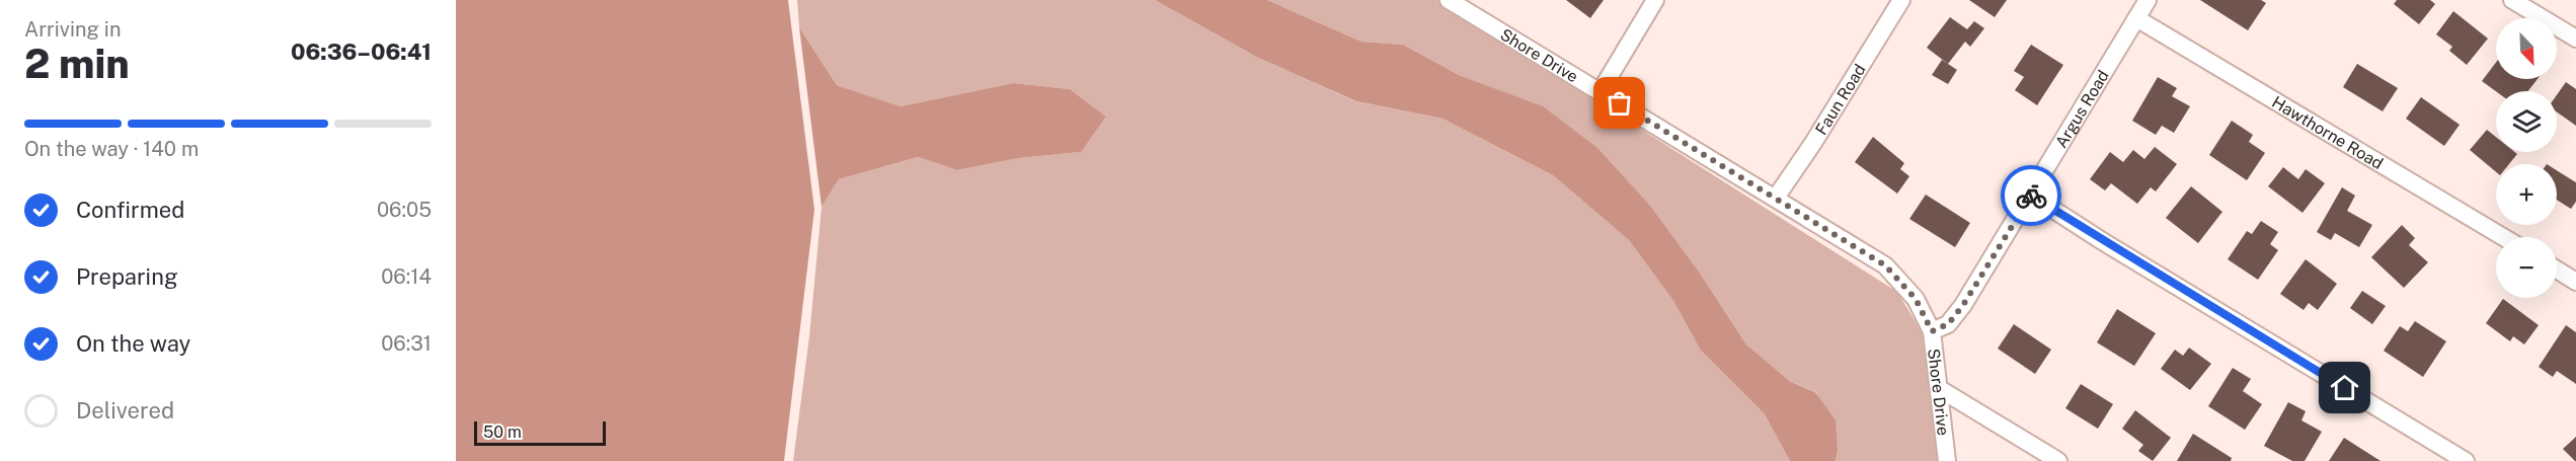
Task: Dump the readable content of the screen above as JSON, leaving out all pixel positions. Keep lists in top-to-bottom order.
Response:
{
  "streets": {
    "street": [
      "Shore Drive",
      "Faun Road",
      "Argus Road",
      "Hawthorne Road"
    ]
  },
  "crossings": [
    ["Shore Drive", "Faun Road"],
    ["Shore Drive", "Argus Road"],
    ["Argus Road", "Hawthorne Road"]
  ],
  "scale_bar": "50 m",
  "north": "bottom right",
  "page": {
    "heading": ["2 min", "Arriving in", "06:36–06:41"],
    "map_buttons": ["+", "−"],
    "bar": "On the way · 140 m",
    "list": [
      ["Confirmed", "06:05"],
      ["Preparing", "06:14"],
      ["On the way", "06:31"],
      "Delivered"
    ],
    "scale": "50 m"
  }
}
